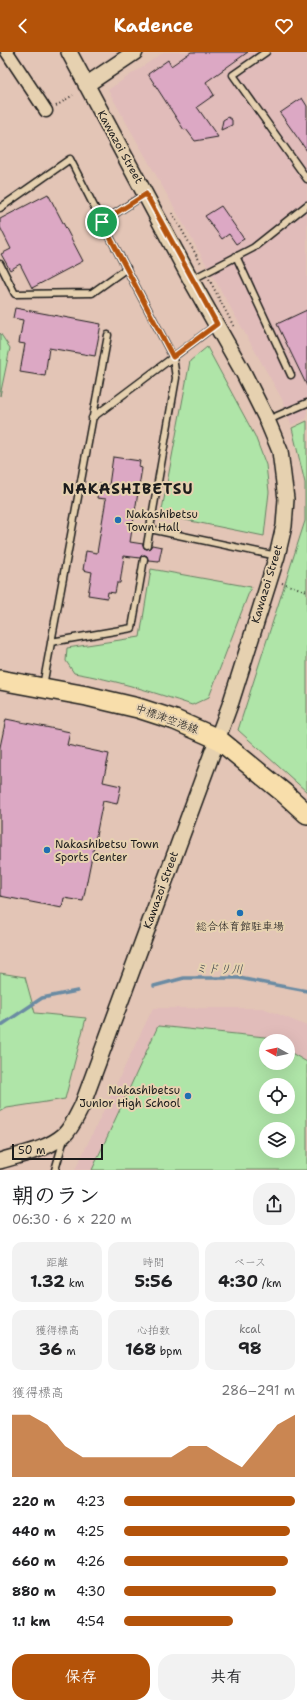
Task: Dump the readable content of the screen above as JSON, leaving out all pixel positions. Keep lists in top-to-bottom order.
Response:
{
  "streets": {
    "main road": ["中標津空港線"],
    "street": ["Kawazoi Street"]
  },
  "crossings": [
    ["Kawazoi Street", "中標津空港線"]
  ],
  "districts": ["NAKASHIBETSU"],
  "water": ["ミドリ川"],
  "places": [
    "Nakashibetsu Town Hall",
    "Nakashibetsu Town Sports Center",
    "総合体育館駐車場",
    "Nakashibetsu Junior High School"
  ],
  "scale_bar": "50 m",
  "north": "left",
  "page": {
    "header": "Kadence",
    "scale": "50 m",
    "heading": ["朝のラン", "06:30 · 6 × 220 m"],
    "stats": [
      ["距離", "1.32 km"],
      ["時間", "5:56"],
      ["ペース", "4:30 /km"],
      ["獲得標高", "36 m"],
      ["心拍数", "168 bpm"],
      ["kcal", "98"]
    ],
    "chart": ["獲得標高", "286–291 m"],
    "list": [
      {
        "name": "220 m",
        "note": "4:23"
      },
      {
        "name": "440 m",
        "note": "4:25"
      },
      {
        "name": "660 m",
        "note": "4:26"
      },
      {
        "name": "880 m",
        "note": "4:30"
      },
      {
        "name": "1.1 km",
        "note": "4:54"
      }
    ],
    "buttons": ["保存", "共有"]
  }
}
